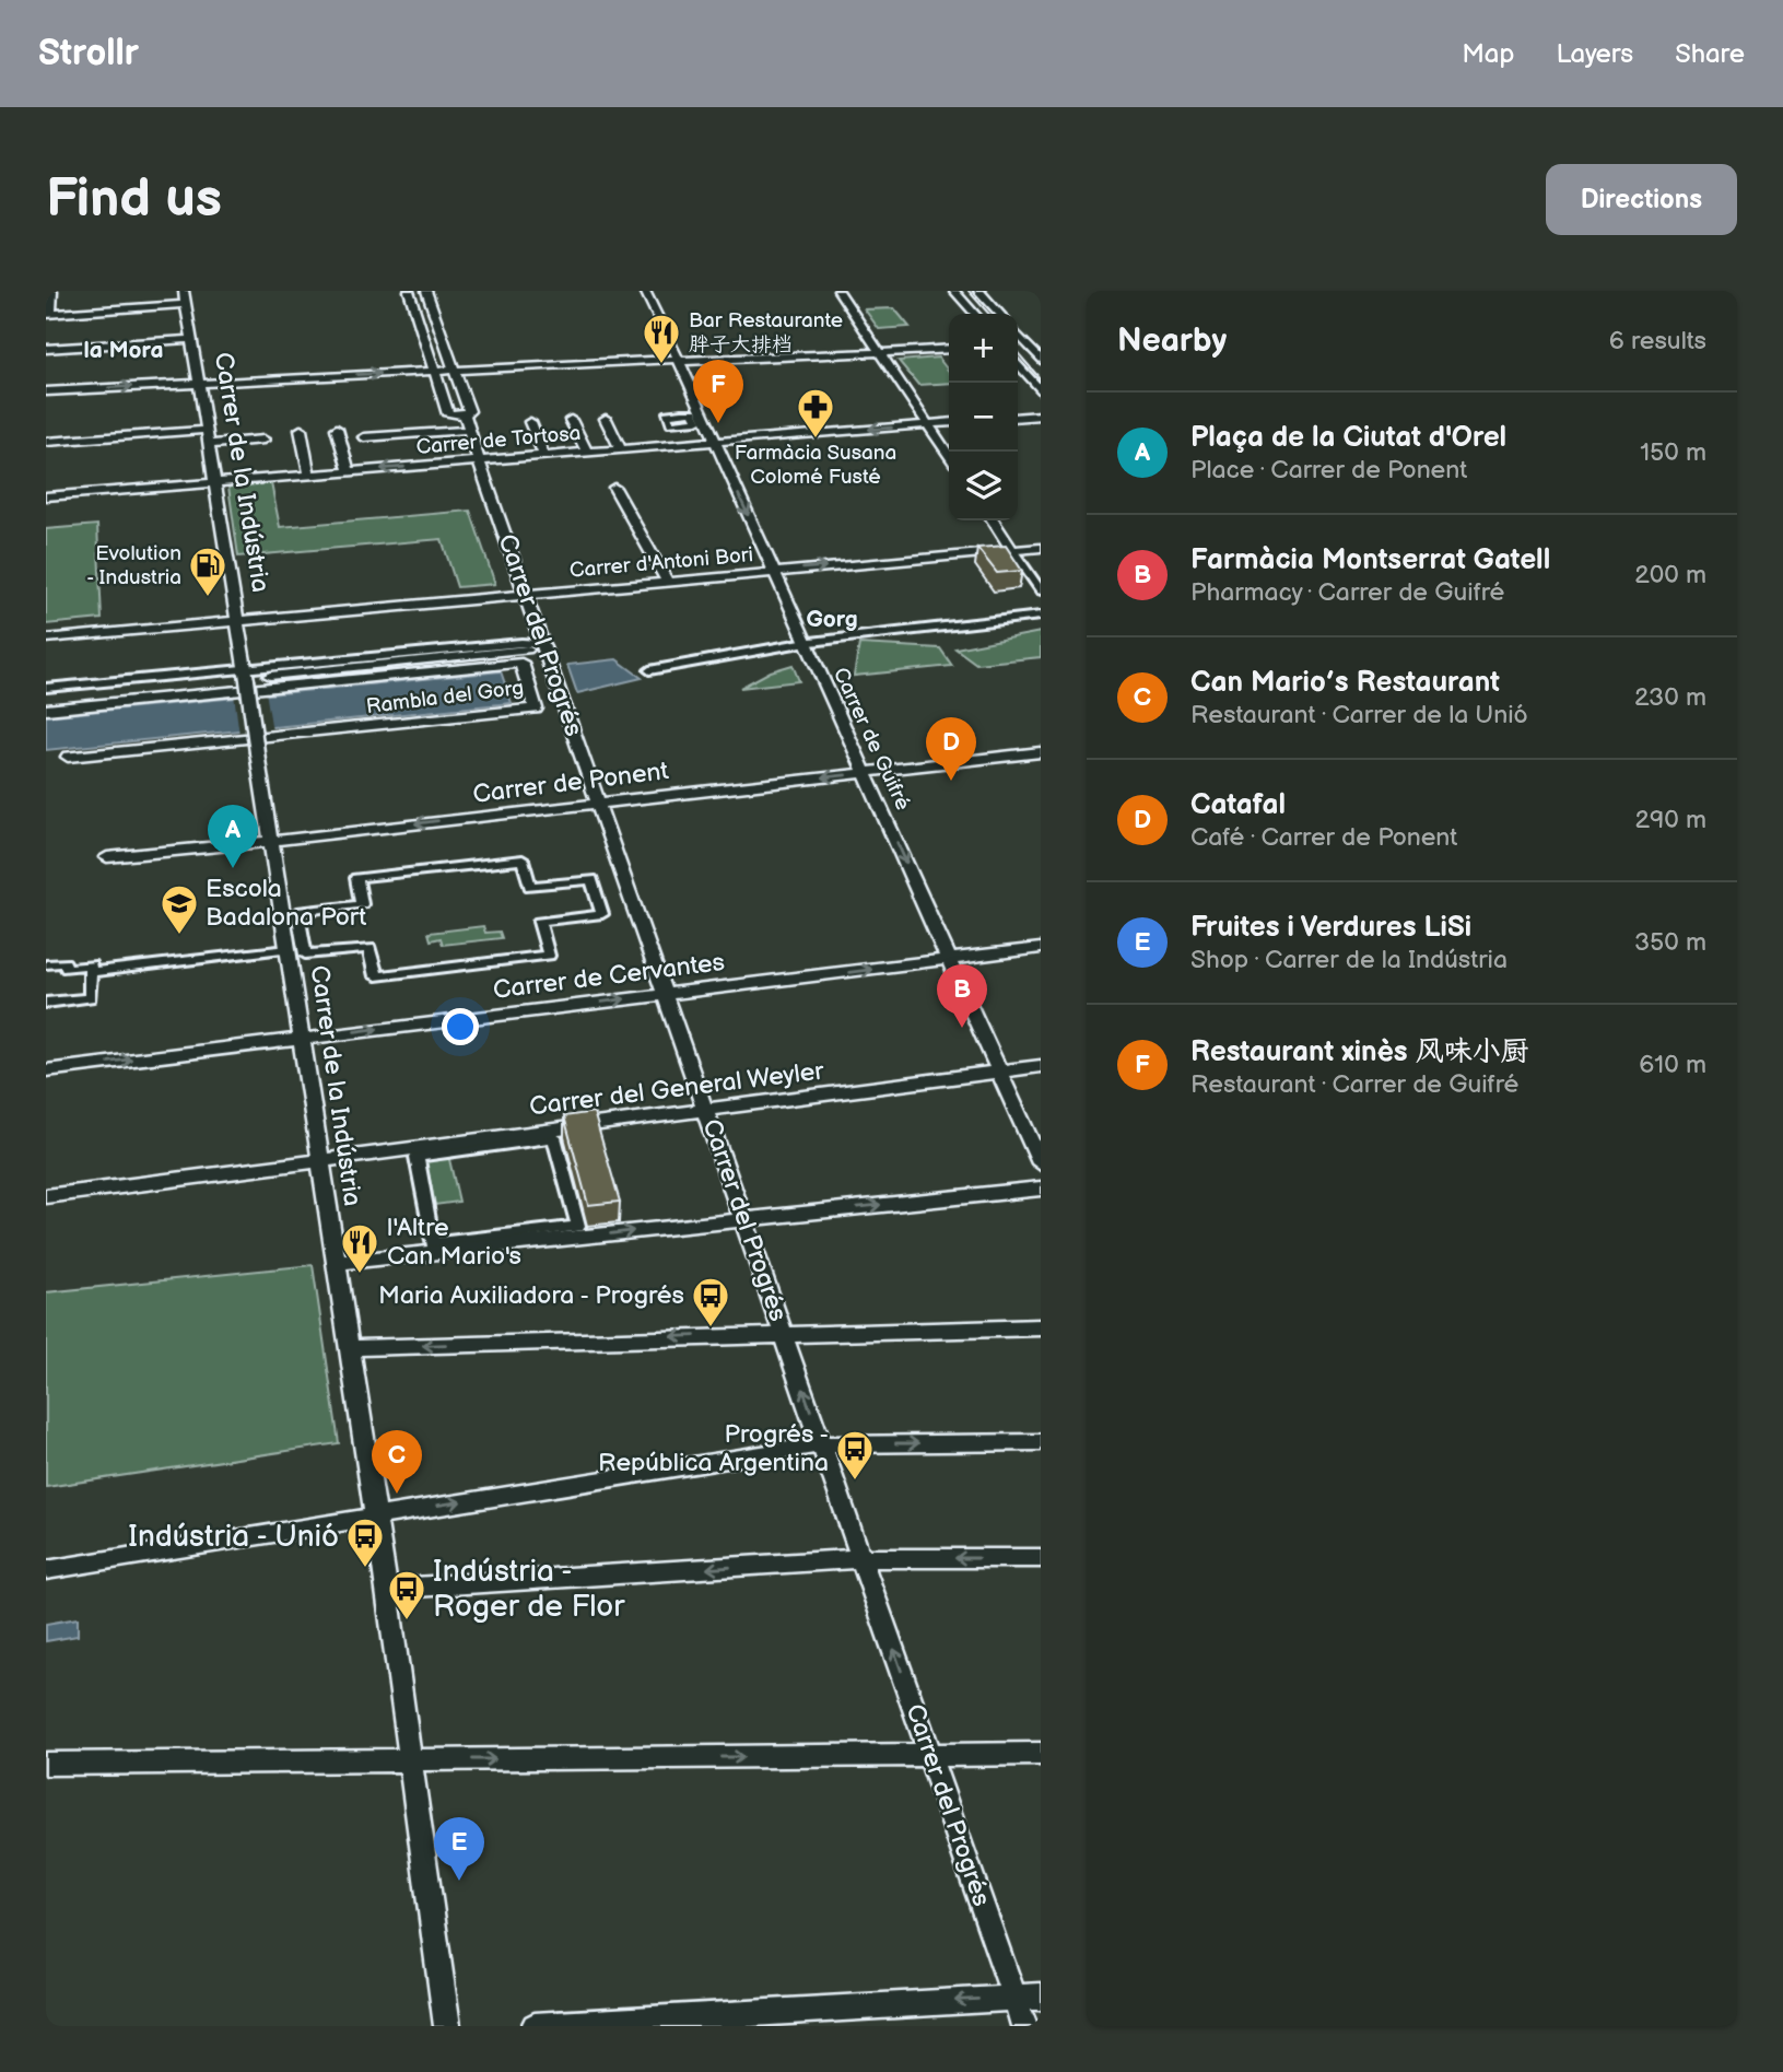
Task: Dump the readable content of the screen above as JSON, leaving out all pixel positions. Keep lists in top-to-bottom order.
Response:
{
  "streets": {
    "street": [
      "Carrer de Tortosa",
      "Carrer de la Indústria",
      "Carrer d'Antoni Bori",
      "Carrer del Progrés",
      "Rambla del Gorg",
      "Carrer de Guifré",
      "Carrer de Ponent",
      "Carrer de Cervantes",
      "Carrer del General Weyler"
    ]
  },
  "crossings": [
    ["Carrer de Tortosa", "Carrer de la Indústria"],
    ["Carrer de Tortosa", "Carrer del Progrés"],
    ["Carrer de Tortosa", "Carrer de Guifré"],
    ["Carrer de la Indústria", "Carrer d'Antoni Bori"],
    ["Carrer de la Indústria", "Carrer de Ponent"],
    ["Carrer de la Indústria", "Carrer de Cervantes"],
    ["Carrer de la Indústria", "Carrer del General Weyler"],
    ["Carrer d'Antoni Bori", "Carrer del Progrés"],
    ["Carrer d'Antoni Bori", "Carrer de Guifré"],
    ["Carrer del Progrés", "Carrer de Ponent"],
    ["Carrer del Progrés", "Carrer de Cervantes"],
    ["Carrer del Progrés", "Carrer del General Weyler"],
    ["Carrer de Guifré", "Carrer de Ponent"],
    ["Carrer de Guifré", "Carrer de Cervantes"],
    ["Carrer de Guifré", "Carrer del General Weyler"]
  ],
  "one_way": ["Carrer de Cervantes"],
  "districts": ["la Mora", "Gorg"],
  "places": {
    "restaurant": ["Bar Restaurante 胖子大排档", "l'Altre Can Mario's"],
    "pharmacy": ["Farmàcia Susana Colomé Fusté"],
    "fuel station": ["Evolution - Industria"],
    "school or university": ["Escola Badalona Port"],
    "bus stop": [
      "Maria Auxiliadora - Progrés",
      "Progrés - República Argentina",
      "Indústria - Unió",
      "Indústria - Roger de Flor"
    ]
  },
  "page": {
    "header": "Strollr",
    "nav": ["Map", "Layers", "Share"],
    "buttons": "Directions",
    "title": "Find us",
    "heading": ["Nearby", "6 results"],
    "map_buttons": ["+", "−"],
    "pins": [
      "F",
      "D",
      "A",
      "B",
      "C",
      "E"
    ],
    "list": [
      {
        "mark": "A",
        "name": "Plaça de la Ciutat d'Orel",
        "note": "Place · Carrer de Ponent",
        "value": "150 m"
      },
      {
        "mark": "B",
        "name": "Farmàcia Montserrat Gatell",
        "note": "Pharmacy · Carrer de Guifré",
        "value": "200 m"
      },
      {
        "mark": "C",
        "name": "Can Mario’s Restaurant",
        "note": "Restaurant · Carrer de la Unió",
        "value": "230 m"
      },
      {
        "mark": "D",
        "name": "Catafal",
        "note": "Café · Carrer de Ponent",
        "value": "290 m"
      },
      {
        "mark": "E",
        "name": "Fruites i Verdures LiSi",
        "note": "Shop · Carrer de la Indústria",
        "value": "350 m"
      },
      {
        "mark": "F",
        "name": "Restaurant xinès 风味小厨",
        "note": "Restaurant · Carrer de Guifré",
        "value": "610 m"
      }
    ]
  }
}
